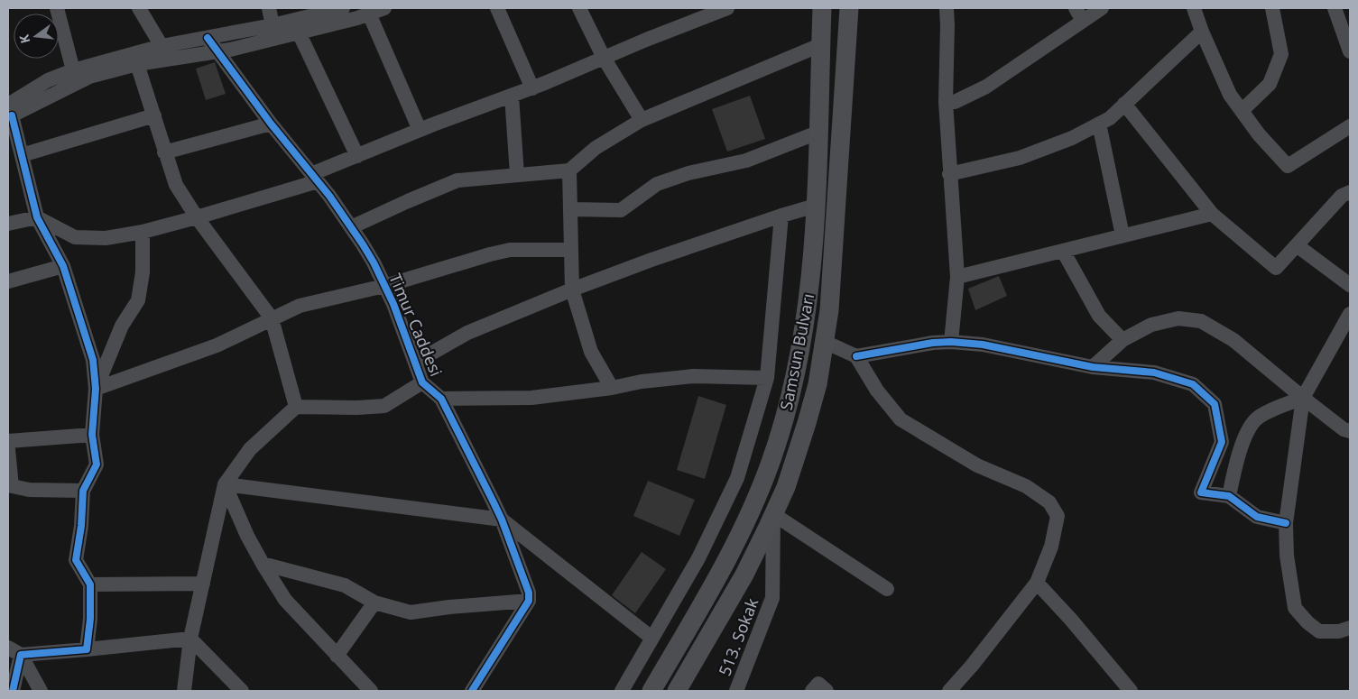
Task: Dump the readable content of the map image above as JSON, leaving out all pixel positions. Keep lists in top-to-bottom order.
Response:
{
  "streets": {
    "main road": ["Samsun Bulvarı"],
    "street": ["Timur Caddesi", "513. Sokak"]
  },
  "north": "left"
}
